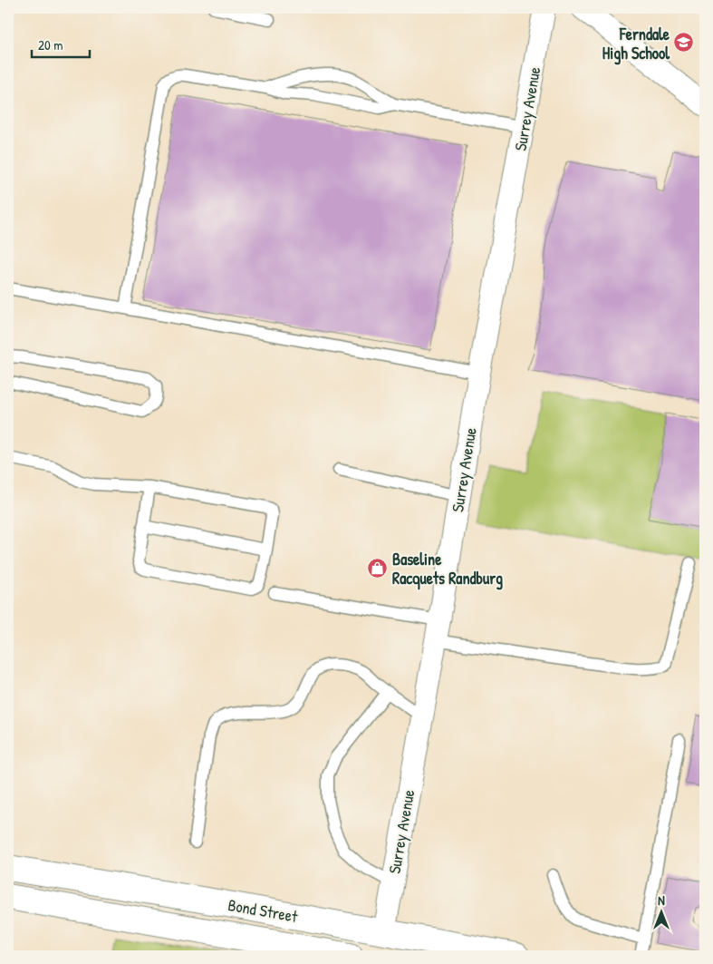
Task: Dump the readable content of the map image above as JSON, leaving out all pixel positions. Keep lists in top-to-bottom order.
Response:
{
  "streets": {
    "street": ["Surrey Avenue", "Bond Street"]
  },
  "crossings": [
    ["Surrey Avenue", "Bond Street"]
  ],
  "places": {
    "school or university": ["Ferndale High School"],
    "shop": ["Baseline Racquets Randburg"]
  },
  "scale_bar": "20 m",
  "north": "top"
}
